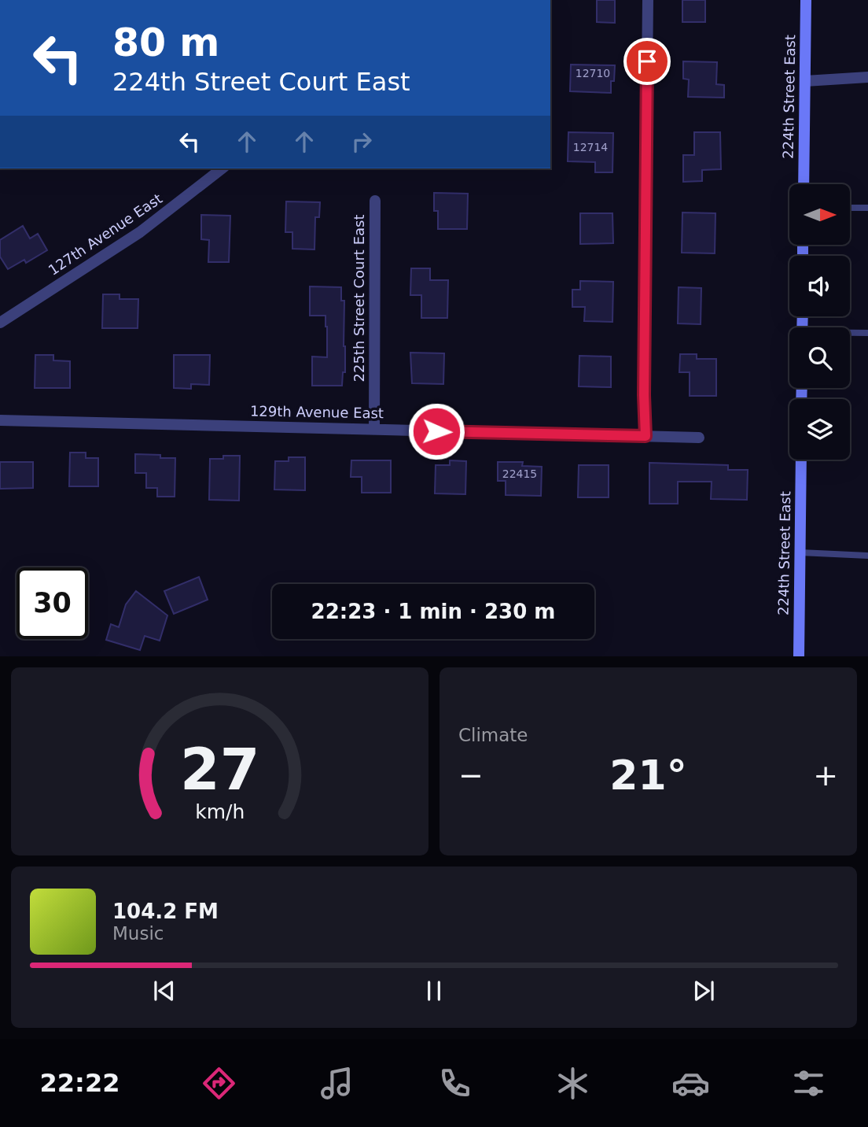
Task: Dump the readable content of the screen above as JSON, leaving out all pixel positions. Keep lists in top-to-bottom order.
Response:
{
  "streets": {
    "main road": ["224th Street East"],
    "street": ["127th Avenue East", "225th Street Court East", "129th Avenue East"]
  },
  "crossings": [
    ["225th Street Court East", "129th Avenue East"]
  ],
  "house_numbers": ["12710", "12714", "22415"],
  "north": "right",
  "page": {
    "turn": ["80 m", "224th Street Court East"],
    "limit": "30",
    "trip": "22:23 · 1 min · 230 m",
    "tile": "Climate",
    "heat": ["−", "21°", "+"],
    "song": ["104.2 FM", "Music"],
    "tabs": "22:22",
    "gauge": ["27", "km/h"]
  }
}
